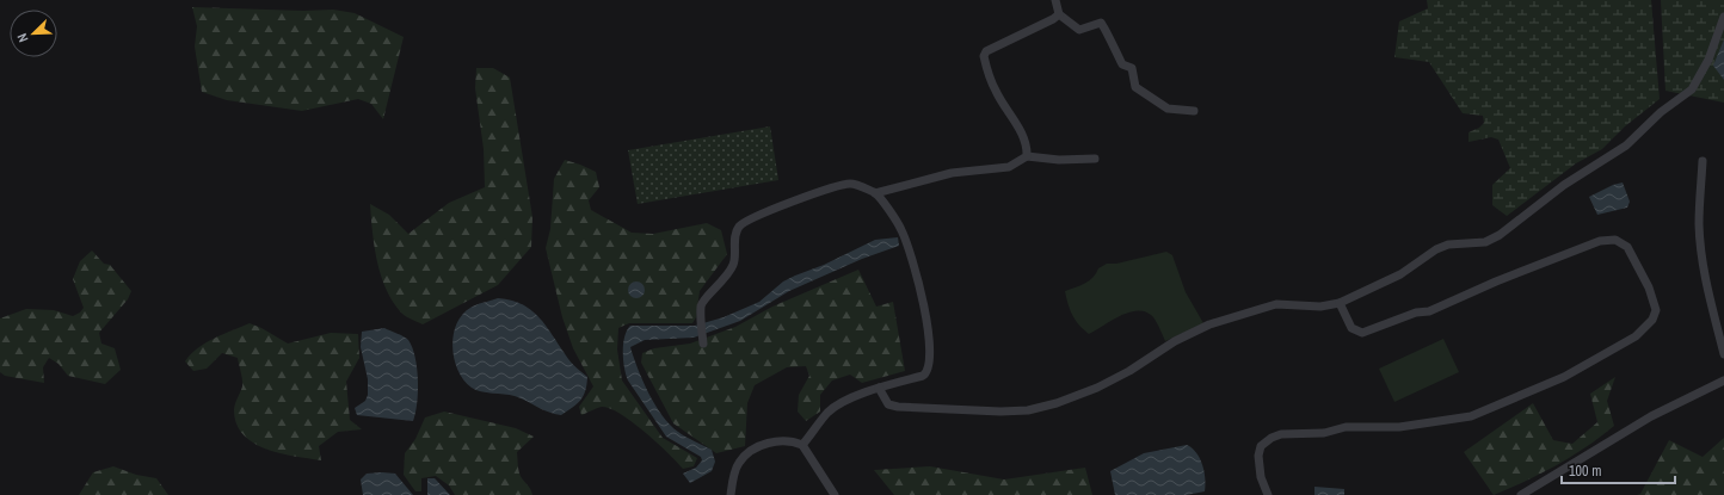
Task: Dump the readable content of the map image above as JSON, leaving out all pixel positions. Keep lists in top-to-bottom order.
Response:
{
  "scale_bar": "100 m",
  "north": "bottom left"
}
